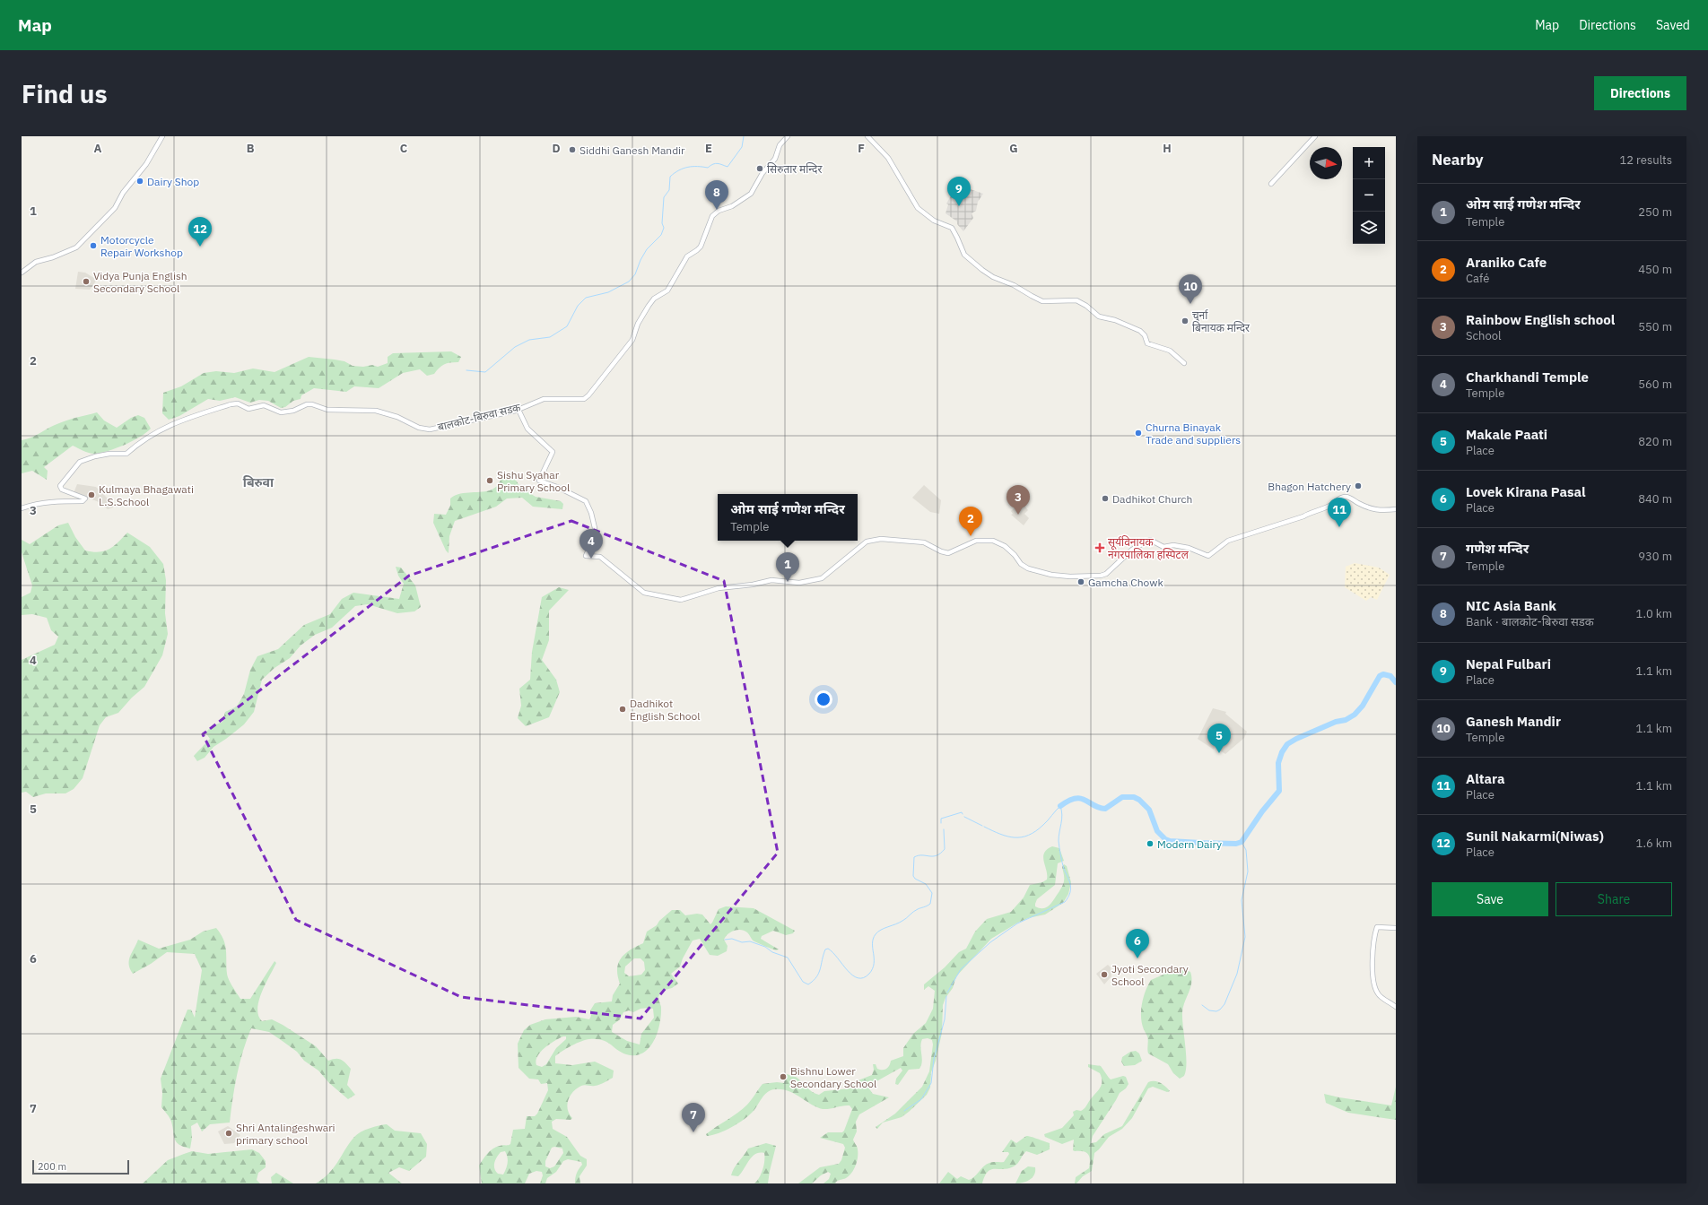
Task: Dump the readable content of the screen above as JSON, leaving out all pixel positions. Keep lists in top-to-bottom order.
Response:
{
  "streets": {
    "street": ["बालकोट-बिरुवा सडक"]
  },
  "districts": ["बिरुवा"],
  "places": {
    "other": [
      "Siddhi Ganesh Mandir",
      "सिरुतार मन्दिर",
      "Dairy Shop",
      "Motorcycle Repair Workshop",
      "Vidya Punja English Secondary School",
      "चुर्ना बिनायक मन्दिर",
      "Churna Binayak Trade and suppliers",
      "Sishu Syahar Primary School",
      "Bhagon Hatchery",
      "Kulmaya Bhagawati L.S.School",
      "Dadhikot Church",
      "Gamcha Chowk",
      "Dadhikot English School",
      "Modern Dairy",
      "Jyoti Secondary School",
      "Bishnu Lower Secondary School",
      "Shri Antalingeshwari primary school"
    ],
    "health": ["सूर्यविनायक नगरपालिका हस्पिटल"]
  },
  "scale_bar": "200 m",
  "north": "right",
  "page": {
    "header": "Map",
    "nav": ["Map", "Directions", "Saved"],
    "buttons": [
      "Directions",
      ["Save", "Share"]
    ],
    "title": "Find us",
    "heading": ["Nearby", "12 results"],
    "map_buttons": ["+", "−"],
    "pins": [
      "9",
      "8",
      "12",
      "10",
      "3",
      "11",
      "2",
      "4",
      "1",
      "5",
      "6",
      "7"
    ],
    "list": [
      {
        "mark": "1",
        "name": "ओम साई गणेश मन्दिर",
        "note": "Temple",
        "value": "250 m"
      },
      {
        "mark": "2",
        "name": "Araniko Cafe",
        "note": "Café",
        "value": "450 m"
      },
      {
        "mark": "3",
        "name": "Rainbow English school",
        "note": "School",
        "value": "550 m"
      },
      {
        "mark": "4",
        "name": "Charkhandi Temple",
        "note": "Temple",
        "value": "560 m"
      },
      {
        "mark": "5",
        "name": "Makale Paati",
        "note": "Place",
        "value": "820 m"
      },
      {
        "mark": "6",
        "name": "Lovek Kirana Pasal",
        "note": "Place",
        "value": "840 m"
      },
      {
        "mark": "7",
        "name": "गणेश मन्दिर",
        "note": "Temple",
        "value": "930 m"
      },
      {
        "mark": "8",
        "name": "NIC Asia Bank",
        "note": "Bank · बालकोट-बिरुवा सडक",
        "value": "1.0 km"
      },
      {
        "mark": "9",
        "name": "Nepal Fulbari",
        "note": "Place",
        "value": "1.1 km"
      },
      {
        "mark": "10",
        "name": "Ganesh Mandir",
        "note": "Temple",
        "value": "1.1 km"
      },
      {
        "mark": "11",
        "name": "Altara",
        "note": "Place",
        "value": "1.1 km"
      },
      {
        "mark": "12",
        "name": "Sunil Nakarmi(Niwas)",
        "note": "Place",
        "value": "1.6 km"
      }
    ],
    "popup": ["ओम साई गणेश मन्दिर", "Temple"],
    "scale": "200 m"
  },
  "grid": {
    "columns": [
      "A",
      "B",
      "C",
      "D",
      "E",
      "F",
      "G",
      "H"
    ],
    "rows": [
      "1",
      "2",
      "3",
      "4",
      "5",
      "6",
      "7"
    ]
  }
}
